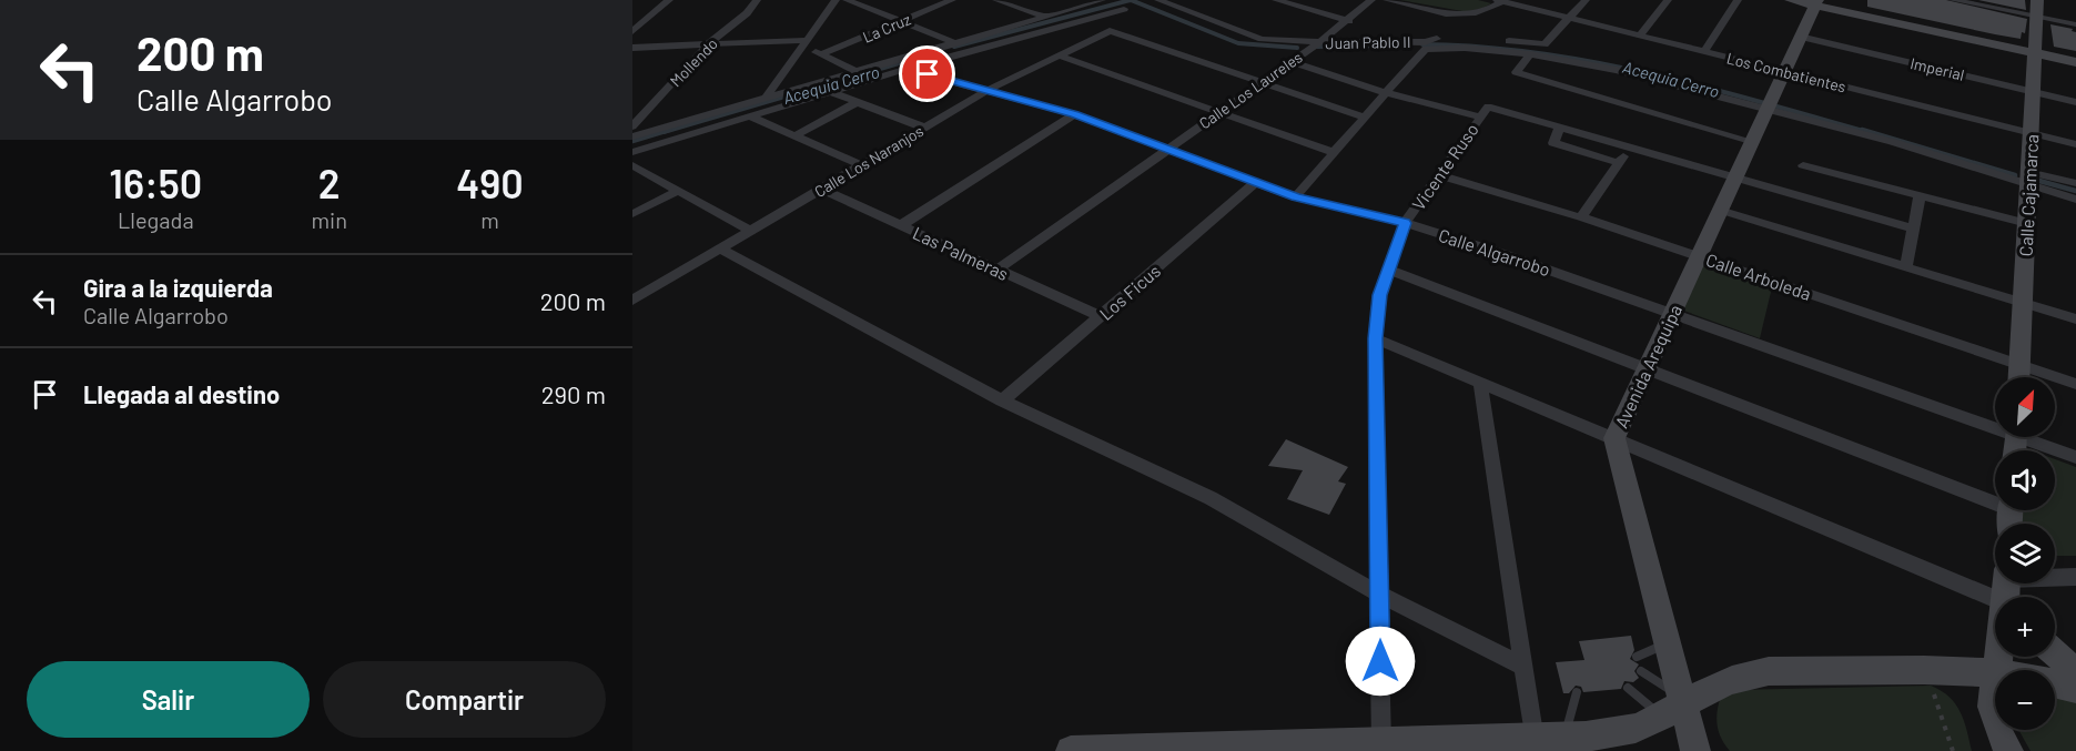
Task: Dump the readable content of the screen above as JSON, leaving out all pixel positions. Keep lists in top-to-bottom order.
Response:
{
  "streets": {
    "street": [
      "La Cruz",
      "Juan Pablo II",
      "Mollendo",
      "Imperial",
      "Los Combatientes",
      "Calle Los Laureles",
      "Calle Los Naranjos",
      "Vicente Ruso",
      "Calle Cajamarca",
      "Calle Algarrobo",
      "Las Palmeras",
      "Calle Arboleda",
      "Los Ficus",
      "Avenida Arequipa"
    ]
  },
  "crossings": [
    ["Juan Pablo II", "Los Combatientes"],
    ["Juan Pablo II", "Calle Los Laureles"],
    ["Imperial", "Calle Cajamarca"],
    ["Imperial", "Avenida Arequipa"],
    ["Los Combatientes", "Calle Cajamarca"],
    ["Los Combatientes", "Avenida Arequipa"],
    ["Calle Los Laureles", "Calle Los Naranjos"],
    ["Calle Los Laureles", "Calle Algarrobo"],
    ["Calle Los Laureles", "Las Palmeras"],
    ["Calle Los Naranjos", "Calle Algarrobo"],
    ["Calle Los Naranjos", "Las Palmeras"],
    ["Vicente Ruso", "Calle Algarrobo"],
    ["Vicente Ruso", "Calle Arboleda"],
    ["Calle Cajamarca", "Calle Arboleda"],
    ["Calle Algarrobo", "Los Ficus"],
    ["Calle Algarrobo", "Avenida Arequipa"],
    ["Las Palmeras", "Los Ficus"],
    ["Calle Arboleda", "Avenida Arequipa"]
  ],
  "water": ["Acequia Cerro"],
  "north": "top right",
  "page": {
    "turn": ["200 m", "Calle Algarrobo"],
    "eta": [
      "16:50",
      "Llegada",
      "2",
      "min",
      "490",
      "m"
    ],
    "list": [
      {
        "name": "Gira a la izquierda",
        "note": "Calle Algarrobo",
        "value": "200 m"
      },
      {
        "name": "Llegada al destino",
        "value": "290 m"
      }
    ],
    "map_buttons": ["+", "−"],
    "buttons": ["Salir", "Compartir"]
  }
}
